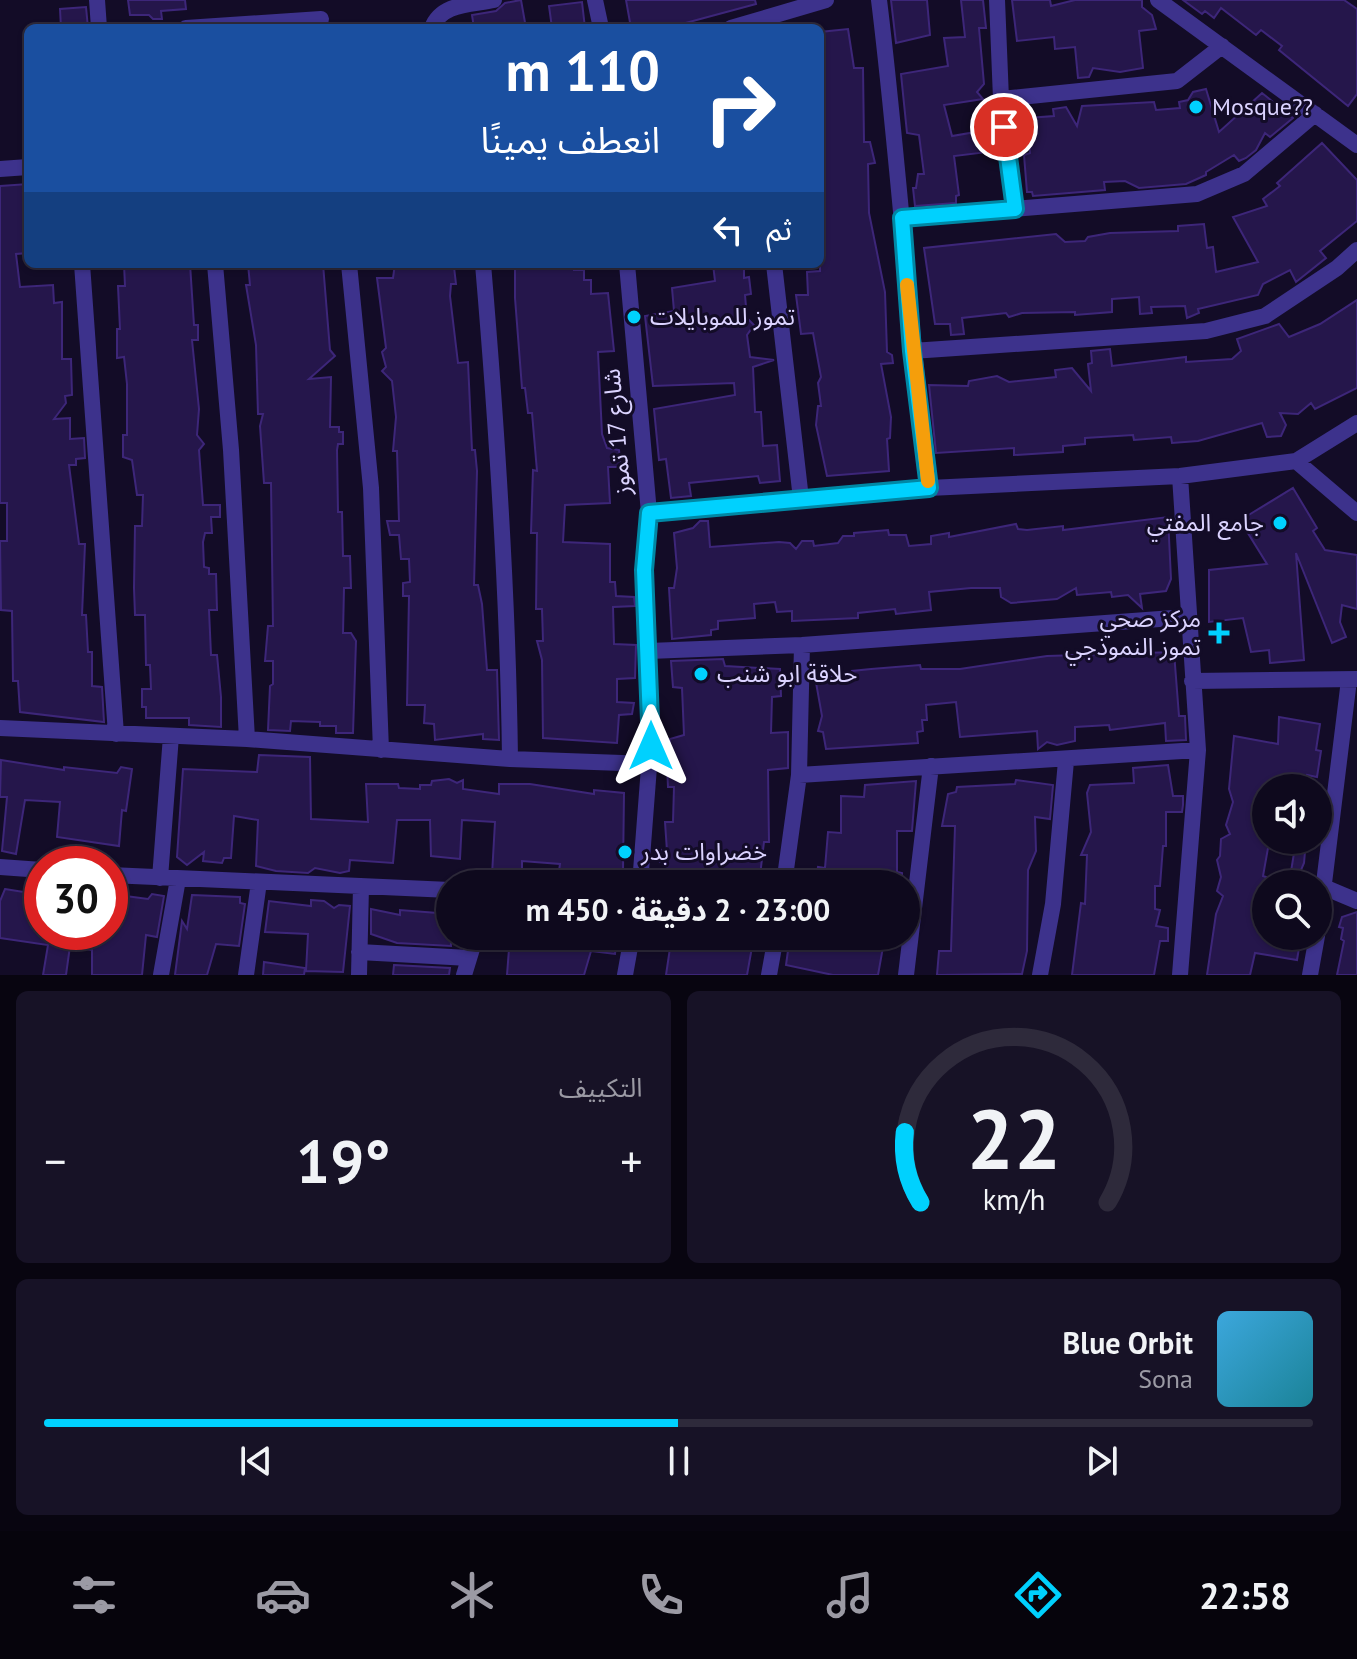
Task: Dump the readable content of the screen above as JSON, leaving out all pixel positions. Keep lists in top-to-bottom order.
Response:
{
  "streets": {
    "street": ["شارع 17 تموز"]
  },
  "places": {
    "other": [
      "Mosque??",
      "تموز للموبايلات",
      "جامع المفتي",
      "حلاقة ابو شنب",
      "خضراوات بدر"
    ],
    "health": ["مركز صحي تموز النموذجي"]
  },
  "page": {
    "turn": ["110 m", "انعطف يمينًا"],
    "then": "ثم",
    "limit": "30",
    "trip": "23:00 · 2 دقيقة · 450 m",
    "tile": "التكييف",
    "heat": ["−", "19°", "+"],
    "song": ["Blue Orbit", "Sona"],
    "tabs": "22:58",
    "gauge": ["22", "km/h"]
  }
}
